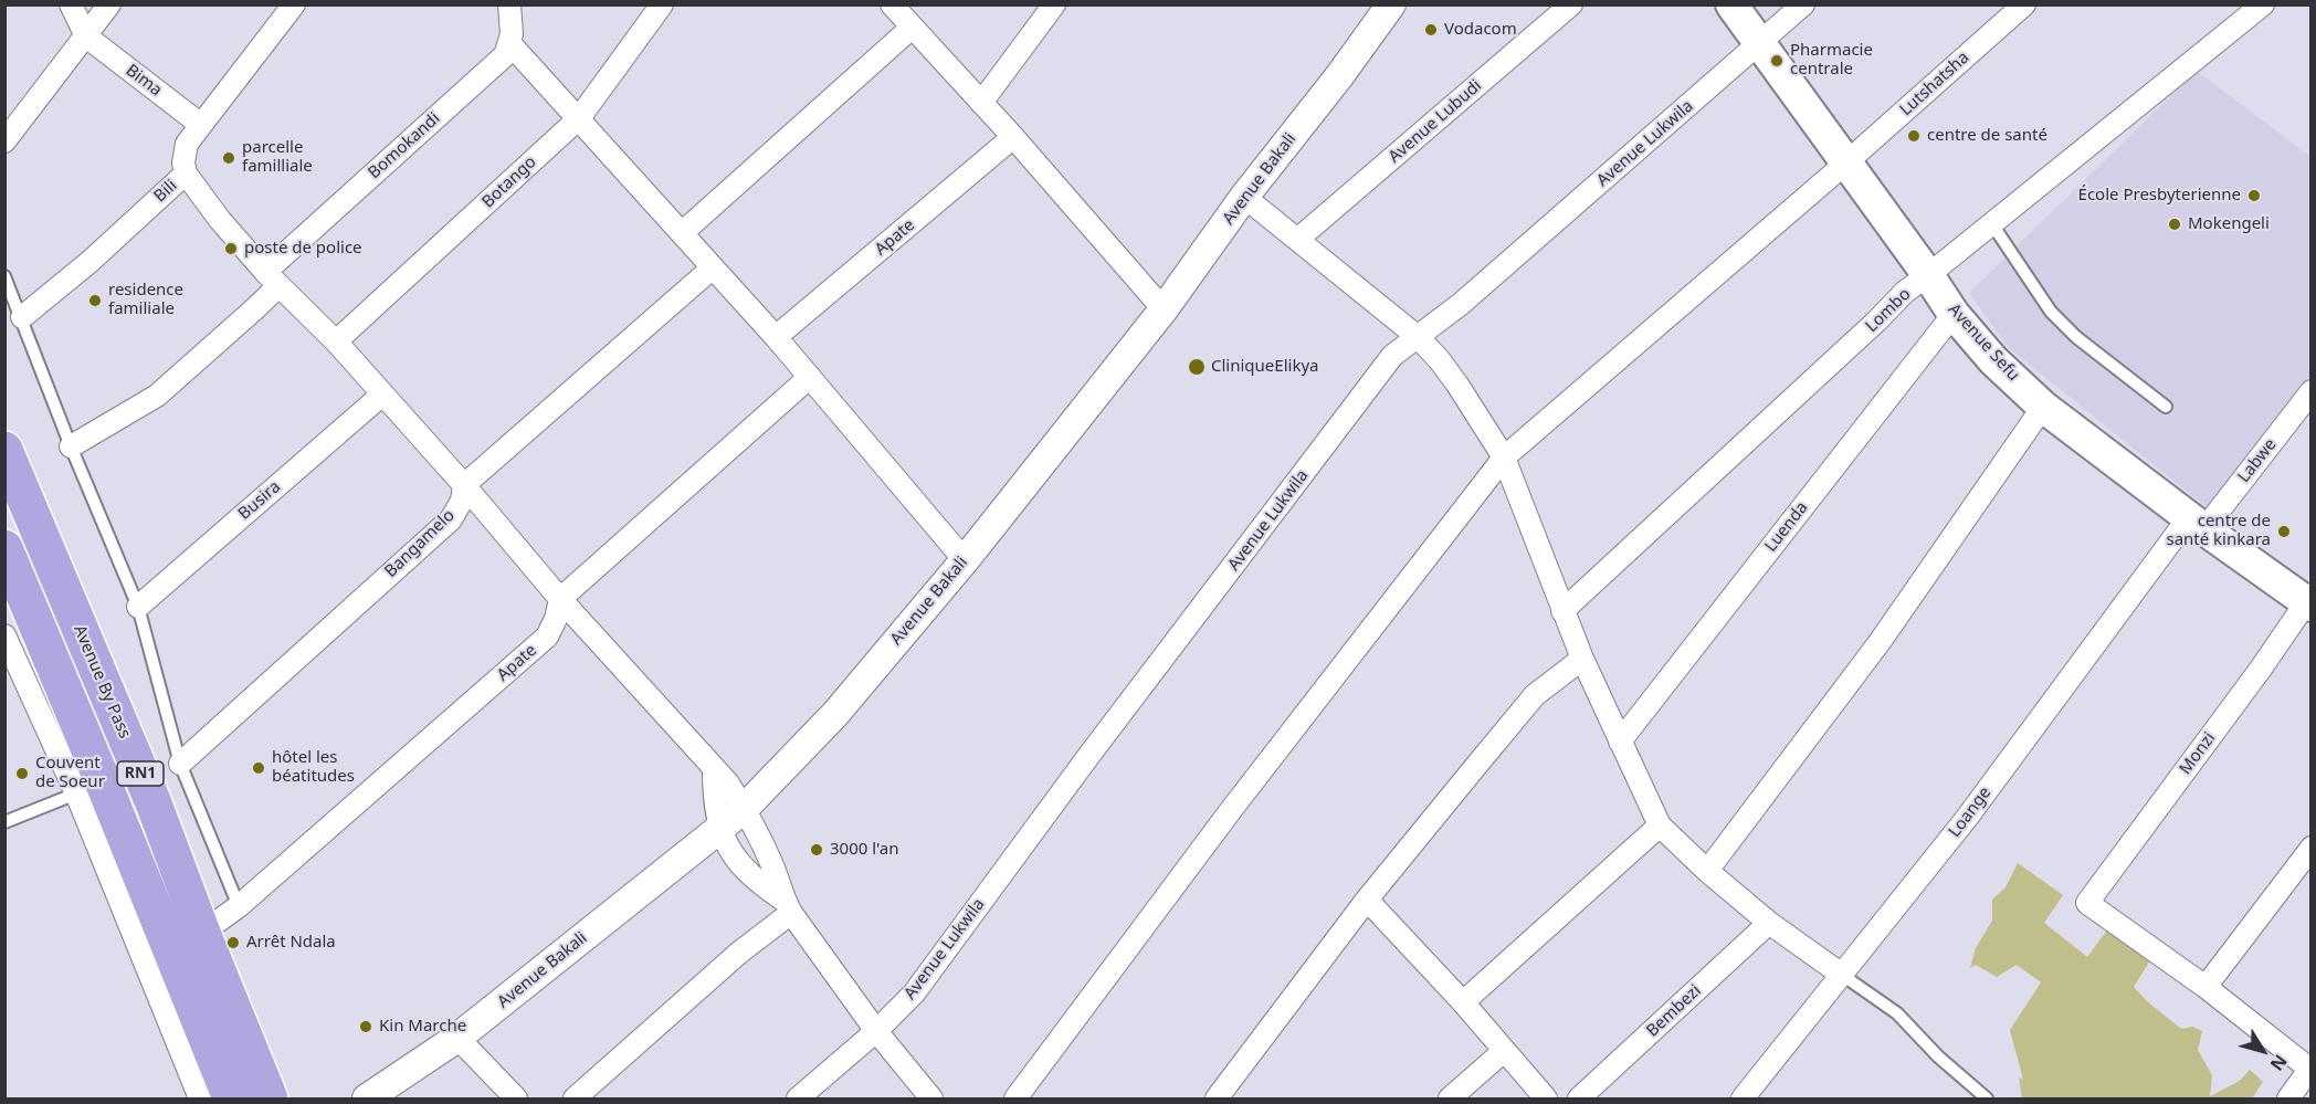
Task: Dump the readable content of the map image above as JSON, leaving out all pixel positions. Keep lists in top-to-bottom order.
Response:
{
  "streets": {
    "highway": ["Avenue By Pass", "RN1"],
    "main road": ["Avenue Sefu"],
    "street": [
      "Bima",
      "Lutshatsha",
      "Avenue Lubudi",
      "Avenue Lukwila",
      "Bomokandi",
      "Avenue Bakali",
      "Botango",
      "Bili",
      "Apate",
      "Lombo",
      "Labwe",
      "Busira",
      "Luenda",
      "Bangamelo",
      "Monzi",
      "Loange",
      "Bembezi"
    ]
  },
  "crossings": [
    ["Bima", "Bili"],
    ["Lutshatsha", "Avenue Sefu"],
    ["Avenue Lukwila", "Avenue Sefu"],
    ["Apate", "Avenue By Pass"],
    ["Lombo", "Avenue Sefu"],
    ["Avenue Sefu", "Labwe"],
    ["Avenue Sefu", "Luenda"],
    ["Avenue Sefu", "Monzi"],
    ["Avenue Sefu", "Loange"],
    ["Labwe", "Loange"]
  ],
  "places": [
    "Vodacom",
    "Pharmacie centrale",
    "centre de santé",
    "parcelle familliale",
    "École Presbyterienne",
    "Mokengeli",
    "poste de police",
    "residence familiale",
    "CliniqueElikya",
    "centre de santé kinkara",
    "hôtel les béatitudes",
    "Couvent de Soeur",
    "3000 l'an",
    "Arrêt Ndala",
    "Kin Marche"
  ],
  "north": "bottom right"
}
